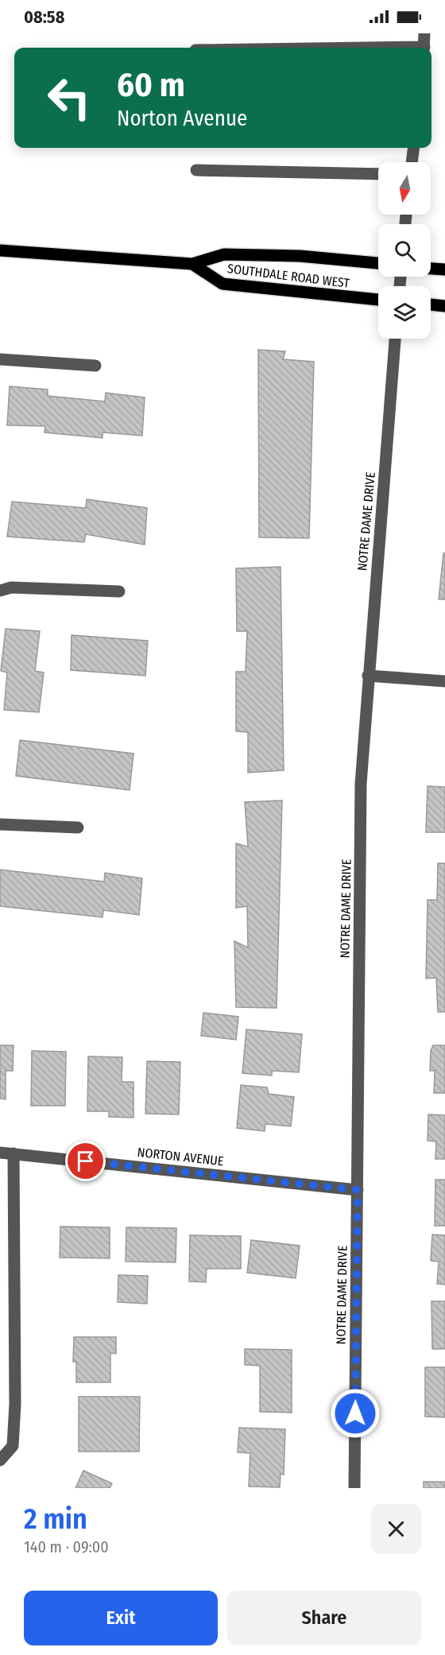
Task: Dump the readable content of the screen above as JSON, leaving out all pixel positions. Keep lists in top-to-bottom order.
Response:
{
  "streets": {
    "main road": ["SOUTHDALE ROAD WEST"],
    "street": ["NOTRE DAME DRIVE", "NORTON AVENUE"]
  },
  "crossings": [
    ["NOTRE DAME DRIVE", "NORTON AVENUE"]
  ],
  "north": "bottom",
  "page": {
    "status": "08:58",
    "turn": ["60 m", "Norton Avenue"],
    "heading": ["2 min", "140 m · 09:00"],
    "buttons": ["Exit", "Share"]
  }
}
